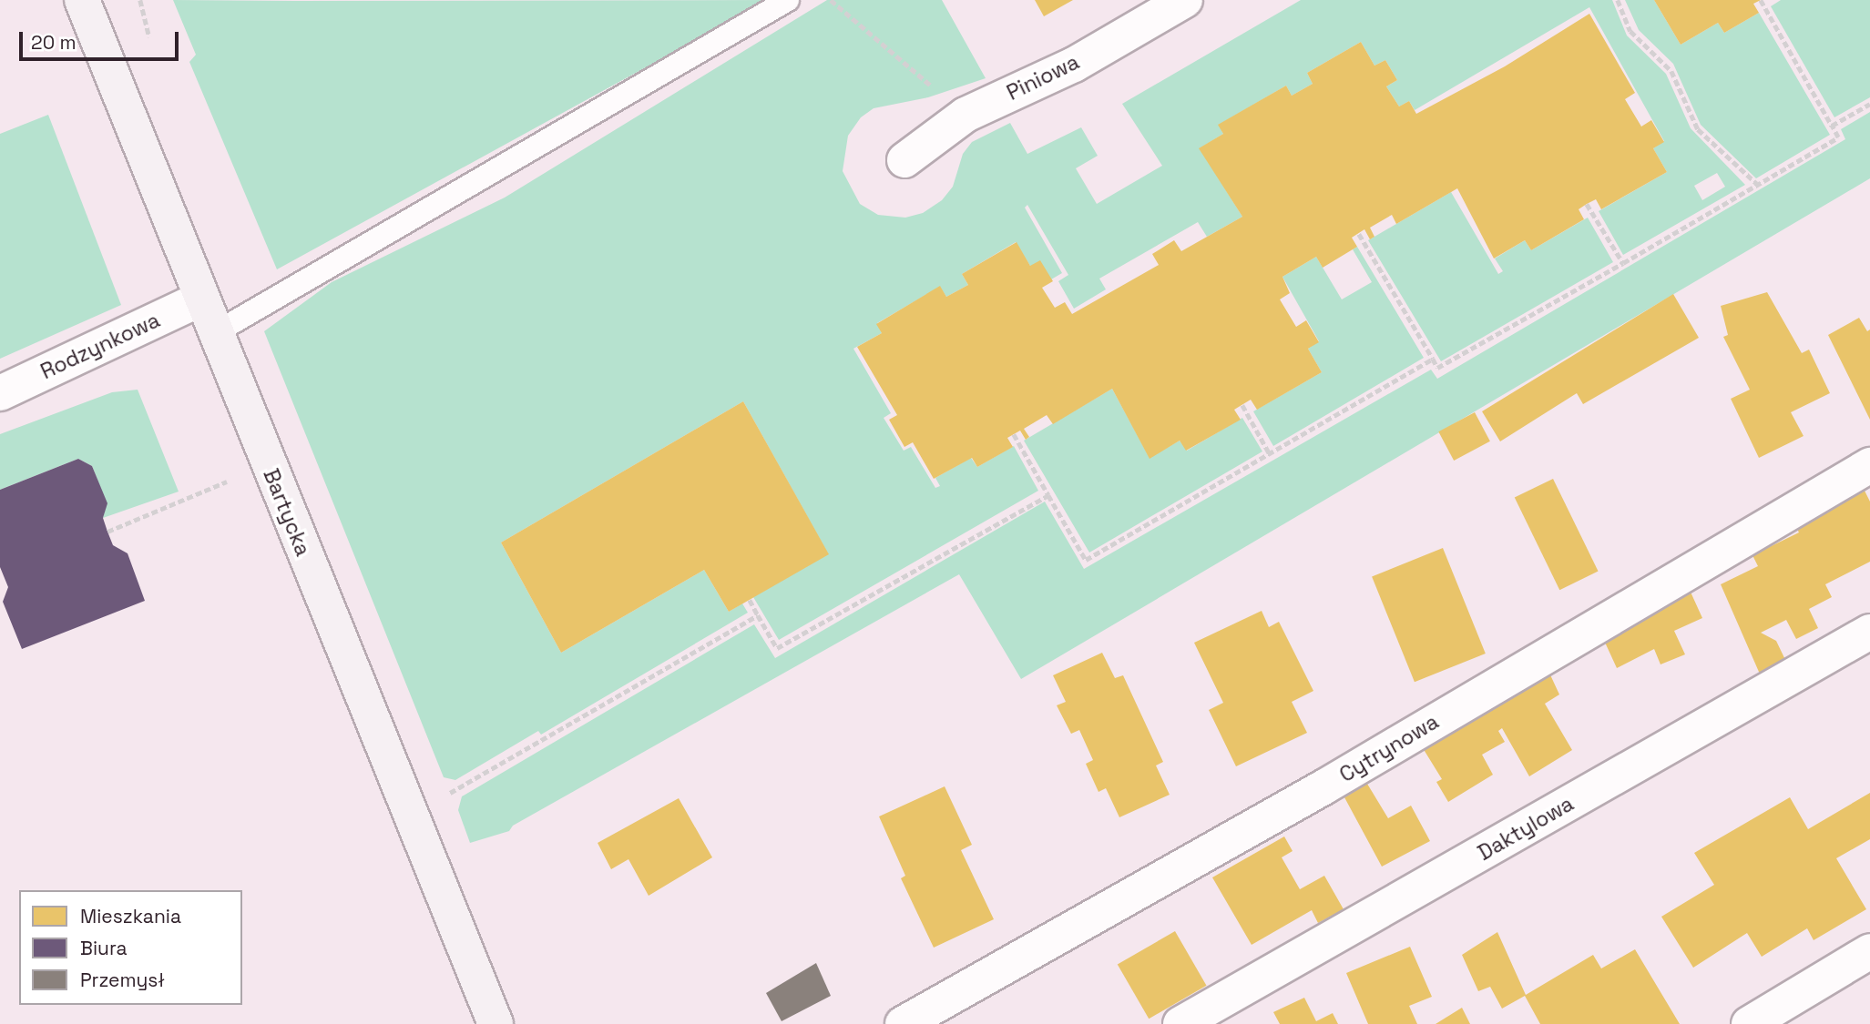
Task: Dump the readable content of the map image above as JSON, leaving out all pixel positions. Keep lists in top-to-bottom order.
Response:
{
  "streets": {
    "street": [
      "Piniowa",
      "Rodzynkowa",
      "Bartycka",
      "Cytrynowa",
      "Daktylowa"
    ]
  },
  "crossings": [
    ["Rodzynkowa", "Bartycka"]
  ],
  "legend": ["Mieszkania", "Biura", "Przemysł"],
  "scale_bar": "20 m"
}
